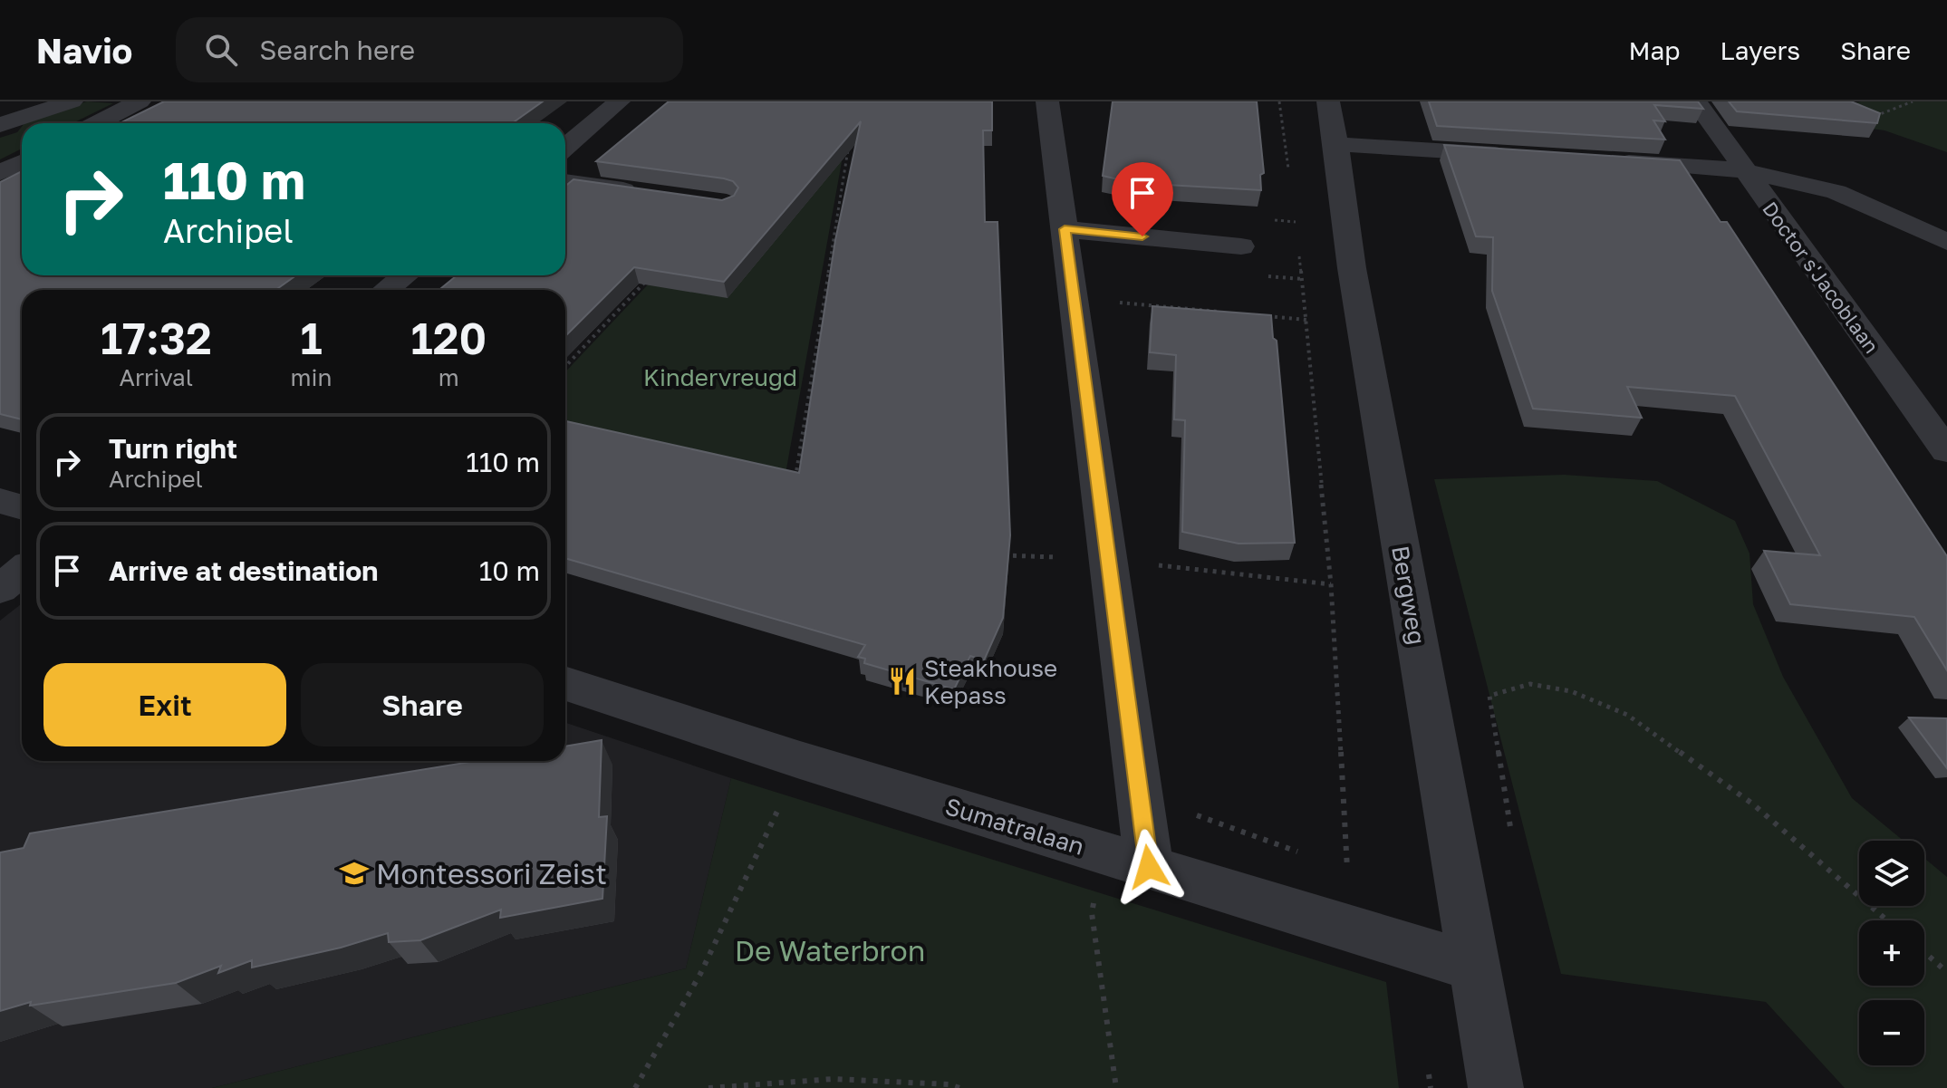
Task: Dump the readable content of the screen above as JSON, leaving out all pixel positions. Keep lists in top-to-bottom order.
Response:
{
  "streets": {
    "street": ["Doctor s'Jacoblaan", "Bergweg", "Sumatralaan"]
  },
  "crossings": [
    ["Bergweg", "Sumatralaan"]
  ],
  "parks": ["Kindervreugd", "De Waterbron"],
  "places": {
    "restaurant": ["Steakhouse Kepass"],
    "school or university": ["Montessori Zeist"]
  },
  "page": {
    "header": "Navio",
    "search": "Search here",
    "nav": ["Map", "Layers", "Share"],
    "turn": ["110 m", "Archipel"],
    "eta": [
      "17:32",
      "Arrival",
      "1",
      "min",
      "120",
      "m"
    ],
    "list": [
      {
        "name": "Turn right",
        "note": "Archipel",
        "value": "110 m"
      },
      {
        "name": "Arrive at destination",
        "value": "10 m"
      }
    ],
    "buttons": ["Exit", "Share"],
    "map_buttons": ["+", "−"]
  }
}
